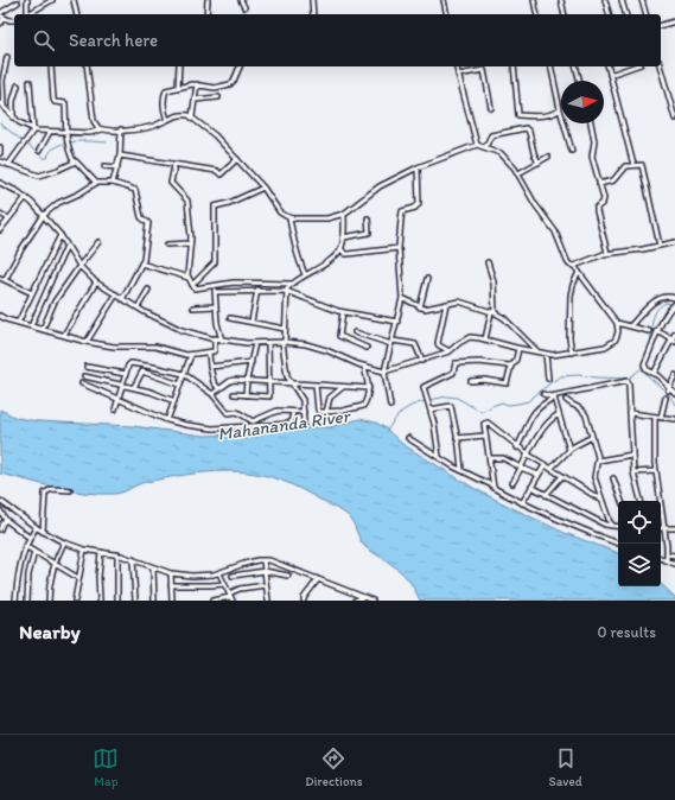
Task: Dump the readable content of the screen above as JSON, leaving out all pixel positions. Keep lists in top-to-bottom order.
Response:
{
  "water": ["Mahananda River"],
  "north": "right",
  "page": {
    "search": "Search here",
    "heading": ["Nearby", "0 results"],
    "nav": ["Map", "Directions", "Saved"]
  }
}
